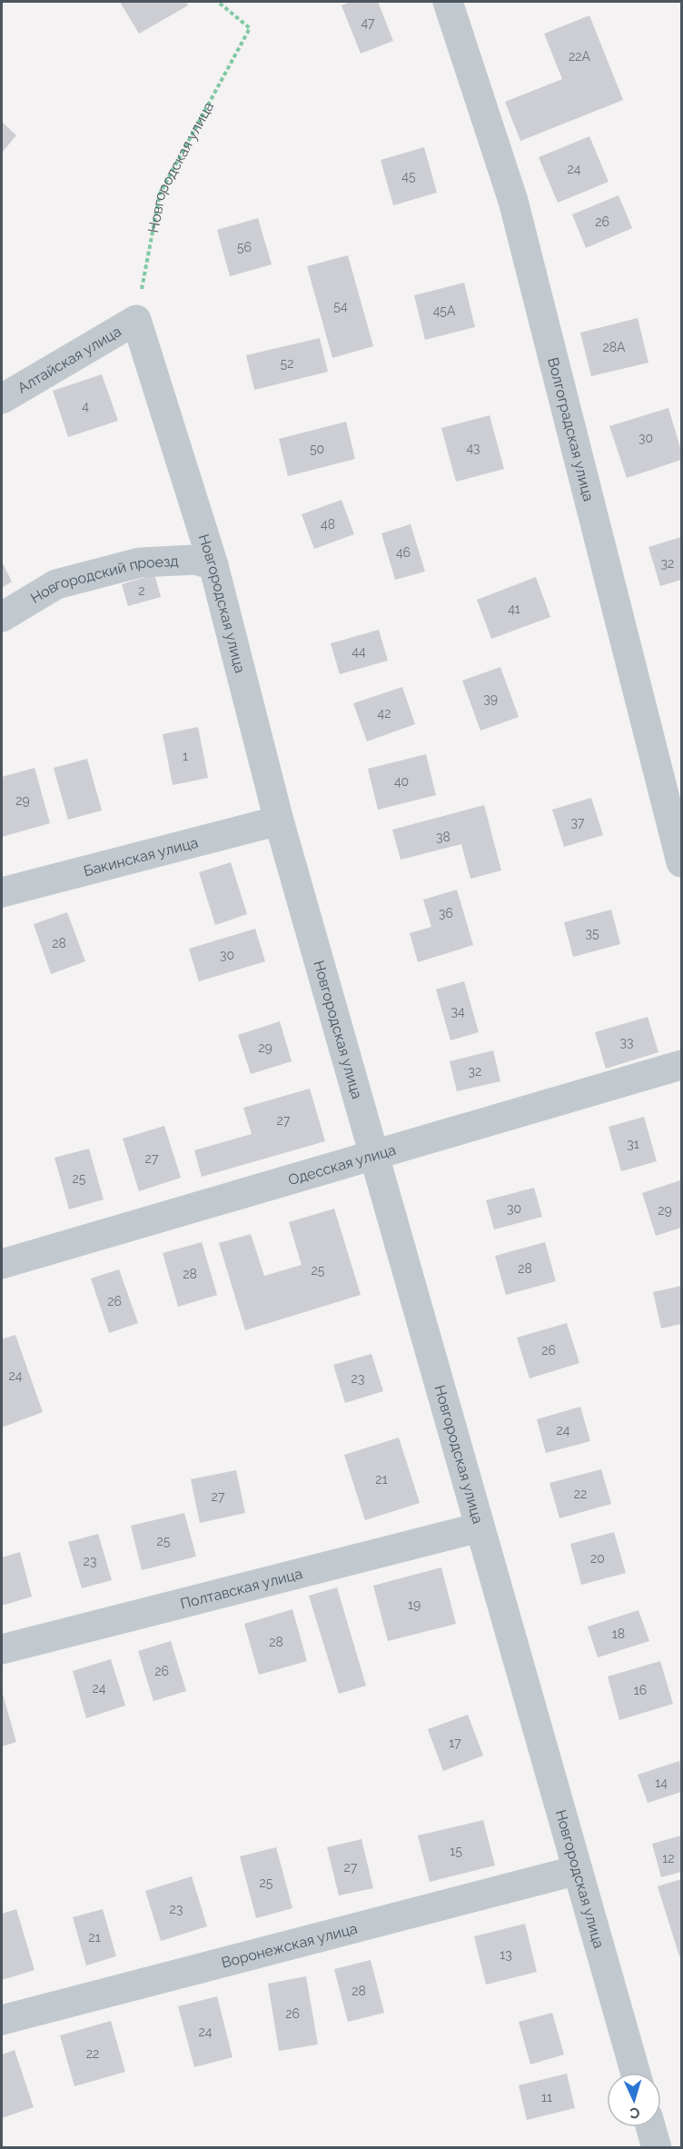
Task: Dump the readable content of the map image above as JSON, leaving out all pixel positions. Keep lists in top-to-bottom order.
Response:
{
  "streets": {
    "street": [
      "Новгородская улица",
      "Алтайская улица",
      "Волгоградская улица",
      "Новгородский проезд",
      "Бакинская улица",
      "Одесская улица",
      "Полтавская улица",
      "Воронежская улица"
    ]
  },
  "crossings": [
    ["Новгородская улица", "Алтайская улица"],
    ["Новгородская улица", "Новгородский проезд"],
    ["Новгородская улица", "Бакинская улица"],
    ["Новгородская улица", "Одесская улица"],
    ["Новгородская улица", "Полтавская улица"],
    ["Новгородская улица", "Воронежская улица"]
  ],
  "house_numbers": [
    "47",
    "22А",
    "24",
    "45",
    "26",
    "56",
    "54",
    "45А",
    "28А",
    "52",
    "4",
    "30",
    "43",
    "50",
    "48",
    "46",
    "32",
    "2",
    "41",
    "44",
    "39",
    "42",
    "1",
    "40",
    "29",
    "37",
    "38",
    "36",
    "35",
    "28",
    "30",
    "34",
    "33",
    "29",
    "32",
    "27",
    "31",
    "27",
    "25",
    "30",
    "29",
    "28",
    "25",
    "28",
    "26",
    "26",
    "24",
    "23",
    "24",
    "21",
    "22",
    "27",
    "25",
    "20",
    "23",
    "19",
    "18",
    "28",
    "26",
    "24",
    "16",
    "17",
    "14",
    "15",
    "12",
    "27",
    "25",
    "23",
    "21",
    "13",
    "28",
    "26",
    "24",
    "22",
    "11"
  ],
  "north": "bottom"
}
